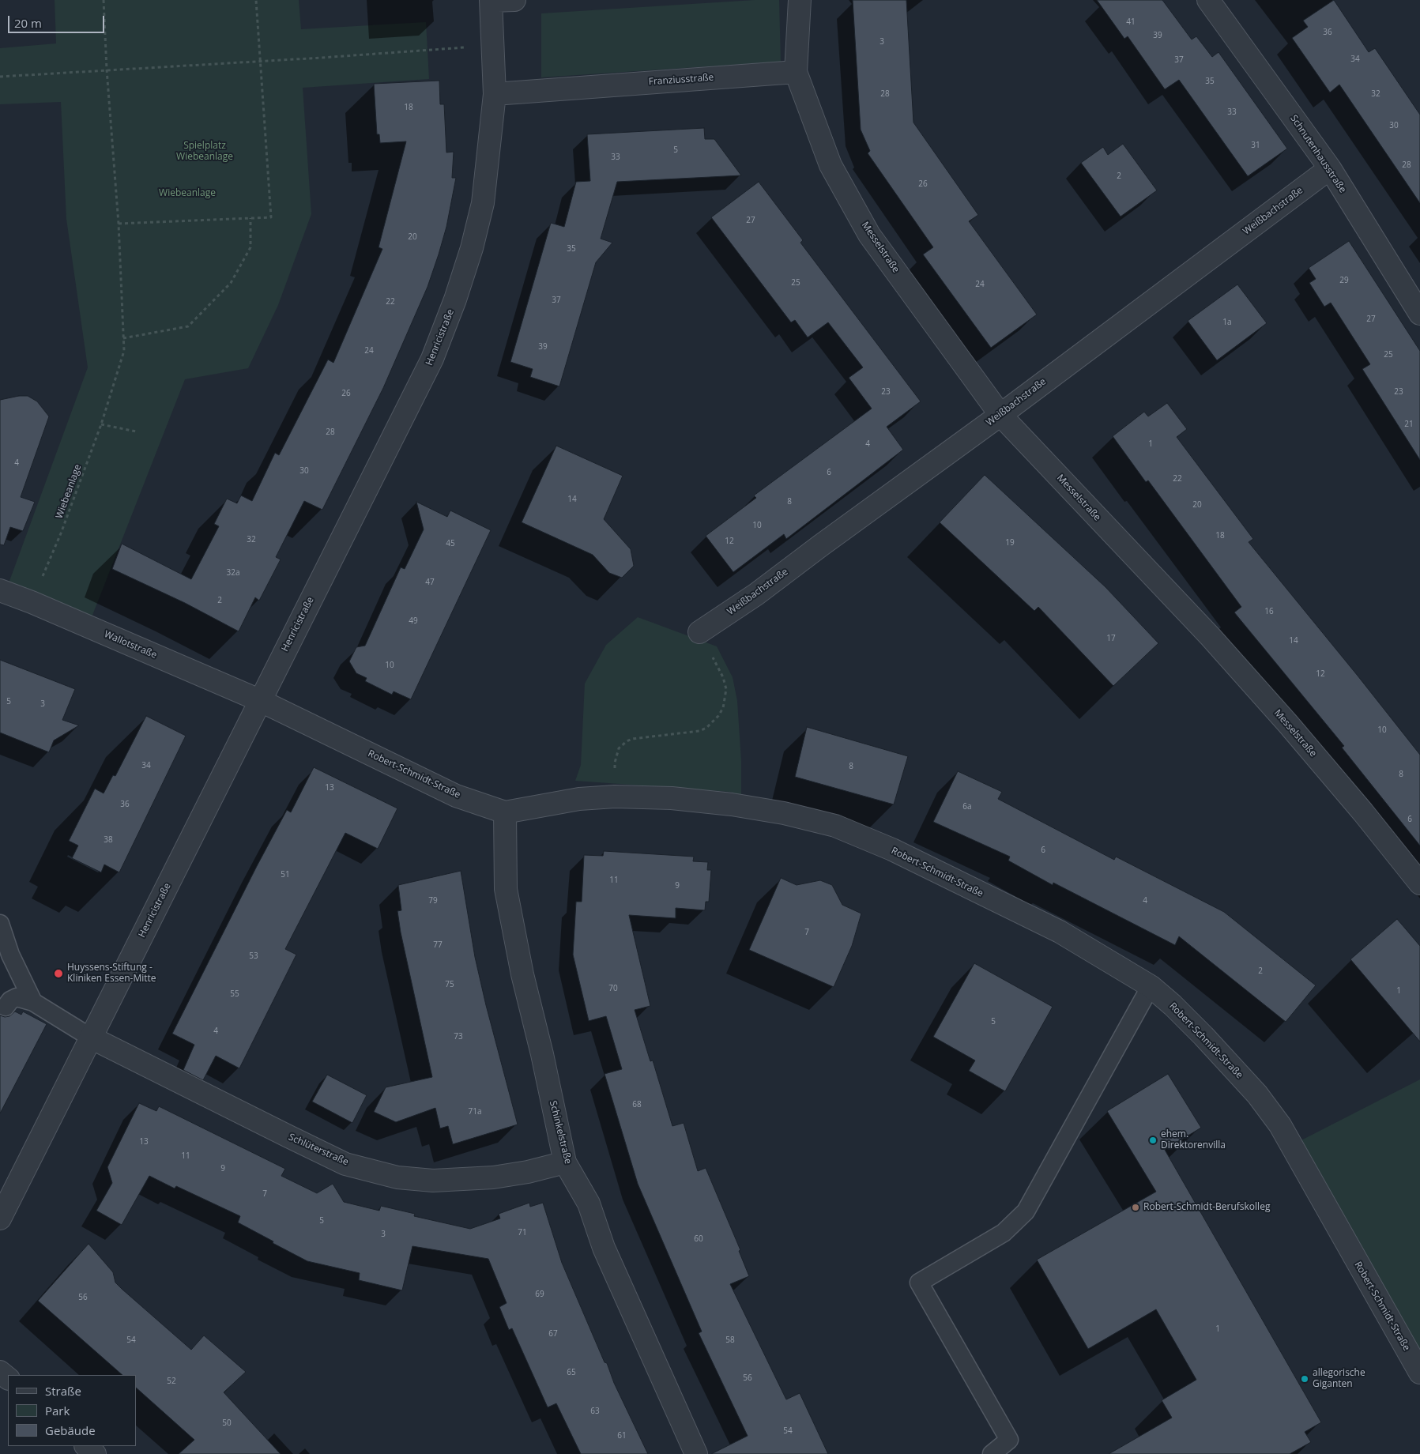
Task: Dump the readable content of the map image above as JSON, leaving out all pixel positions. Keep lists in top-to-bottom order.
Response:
{
  "streets": {
    "street": [
      "Franziusstraße",
      "Schnutenhausstraße",
      "Weißbachstraße",
      "Messelstraße",
      "Henricistraße",
      "Wallotstraße",
      "Robert-Schmidt-Straße",
      "Schinkelstraße",
      "Schlüterstraße"
    ],
    "path": ["Wiebeanlage"]
  },
  "crossings": [
    ["Franziusstraße", "Messelstraße"],
    ["Franziusstraße", "Henricistraße"],
    ["Schnutenhausstraße", "Weißbachstraße"],
    ["Weißbachstraße", "Messelstraße"],
    ["Henricistraße", "Wallotstraße"],
    ["Henricistraße", "Robert-Schmidt-Straße"],
    ["Henricistraße", "Schlüterstraße"],
    ["Wiebeanlage", "Wallotstraße"],
    ["Wallotstraße", "Robert-Schmidt-Straße"],
    ["Robert-Schmidt-Straße", "Schinkelstraße"],
    ["Schinkelstraße", "Schlüterstraße"]
  ],
  "parks": ["Spielplatz Wiebeanlage", "Wiebeanlage"],
  "places": [
    "Huyssens-Stiftung - Kliniken Essen-Mitte",
    "ehem. Direktorenvilla",
    "Robert-Schmidt-Berufskolleg",
    "allegorische Giganten"
  ],
  "house_numbers": [
    "41",
    "36",
    "39",
    "3",
    "34",
    "37",
    "35",
    "28",
    "32",
    "18",
    "33",
    "30",
    "31",
    "5",
    "33",
    "28",
    "2",
    "26",
    "27",
    "20",
    "35",
    "29",
    "25",
    "24",
    "37",
    "22",
    "27",
    "1a",
    "39",
    "24",
    "25",
    "23",
    "23",
    "26",
    "21",
    "28",
    "4",
    "1",
    "4",
    "30",
    "6",
    "22",
    "14",
    "8",
    "20",
    "10",
    "18",
    "32",
    "12",
    "19",
    "45",
    "32a",
    "47",
    "2",
    "16",
    "49",
    "17",
    "14",
    "10",
    "12",
    "5",
    "3",
    "10",
    "34",
    "8",
    "8",
    "13",
    "36",
    "6a",
    "6",
    "38",
    "6",
    "51",
    "11",
    "9",
    "79",
    "4",
    "7",
    "77",
    "53",
    "2",
    "75",
    "70",
    "1",
    "55",
    "5",
    "4",
    "73",
    "68",
    "71a",
    "13",
    "11",
    "9",
    "7",
    "5",
    "71",
    "3",
    "60",
    "69",
    "56",
    "1",
    "67",
    "54",
    "58",
    "65",
    "56",
    "52",
    "63",
    "50",
    "54",
    "61"
  ],
  "legend": ["Straße", "Park", "Gebäude"],
  "scale_bar": "20 m"
}
